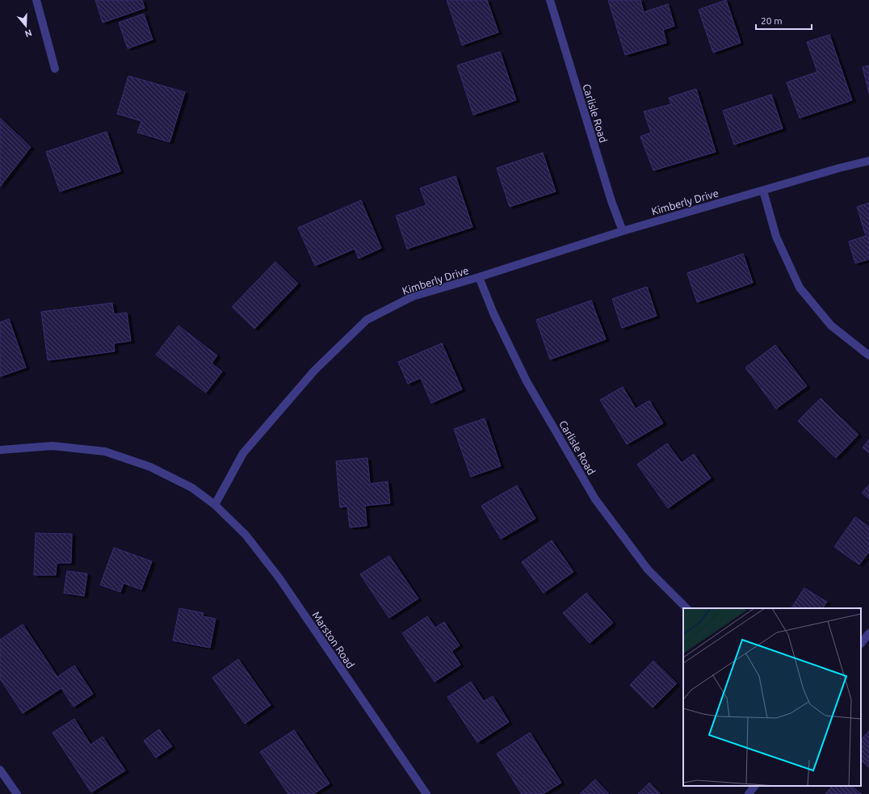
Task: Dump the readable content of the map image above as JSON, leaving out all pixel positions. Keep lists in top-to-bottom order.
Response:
{
  "streets": {
    "street": ["Carlisle Road", "Kimberly Drive", "Marston Road"]
  },
  "crossings": [
    ["Carlisle Road", "Kimberly Drive"],
    ["Kimberly Drive", "Marston Road"]
  ],
  "scale_bar": "20 m",
  "north": "bottom"
}
